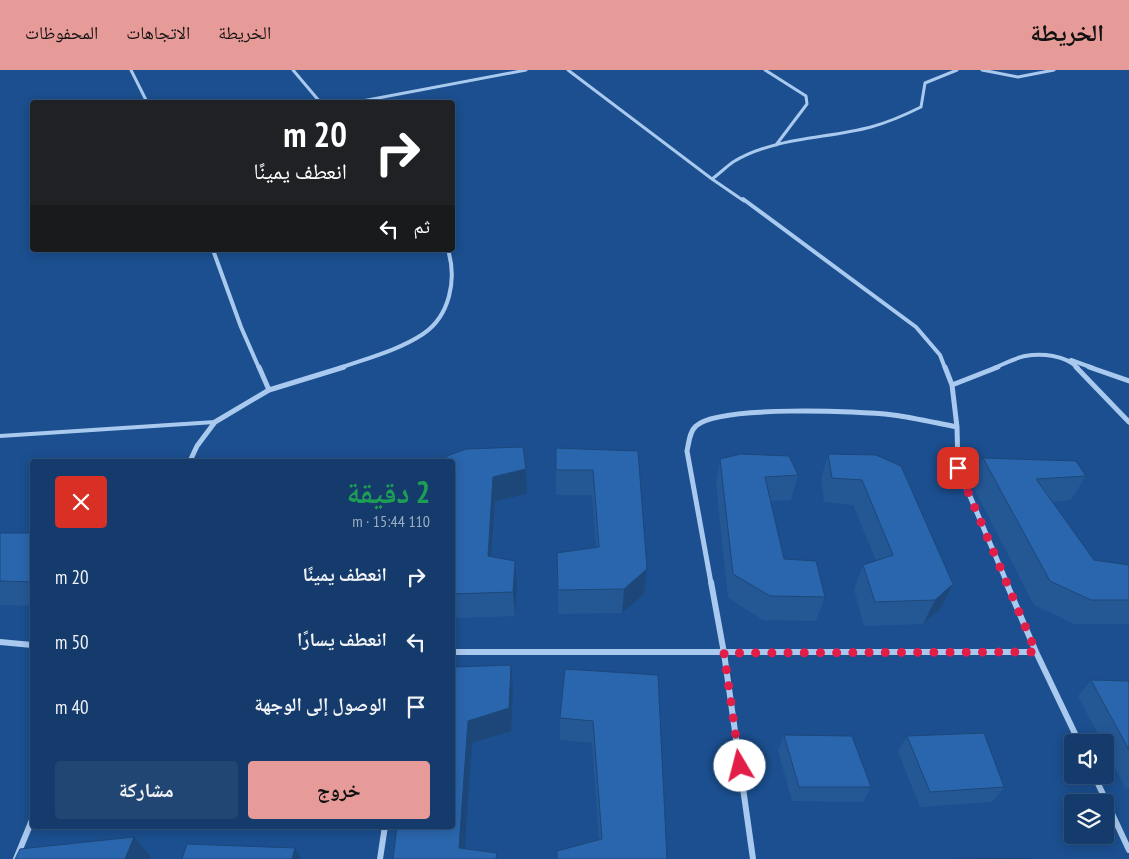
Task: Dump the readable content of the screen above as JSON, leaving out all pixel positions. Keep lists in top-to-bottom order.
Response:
{
  "page": {
    "header": "الخريطة",
    "nav": ["الخريطة", "الاتجاهات", "المحفوظات"],
    "turn": ["20 m", "انعطف يمينًا"],
    "then": "ثم",
    "heading": ["2 دقيقة", "110 m · 15:44"],
    "list": [
      {
        "name": "انعطف يمينًا",
        "value": "20 m"
      },
      {
        "name": "انعطف يسارًا",
        "value": "50 m"
      },
      {
        "name": "الوصول إلى الوجهة",
        "value": "40 m"
      }
    ],
    "buttons": ["خروج", "مشاركة"]
  }
}
